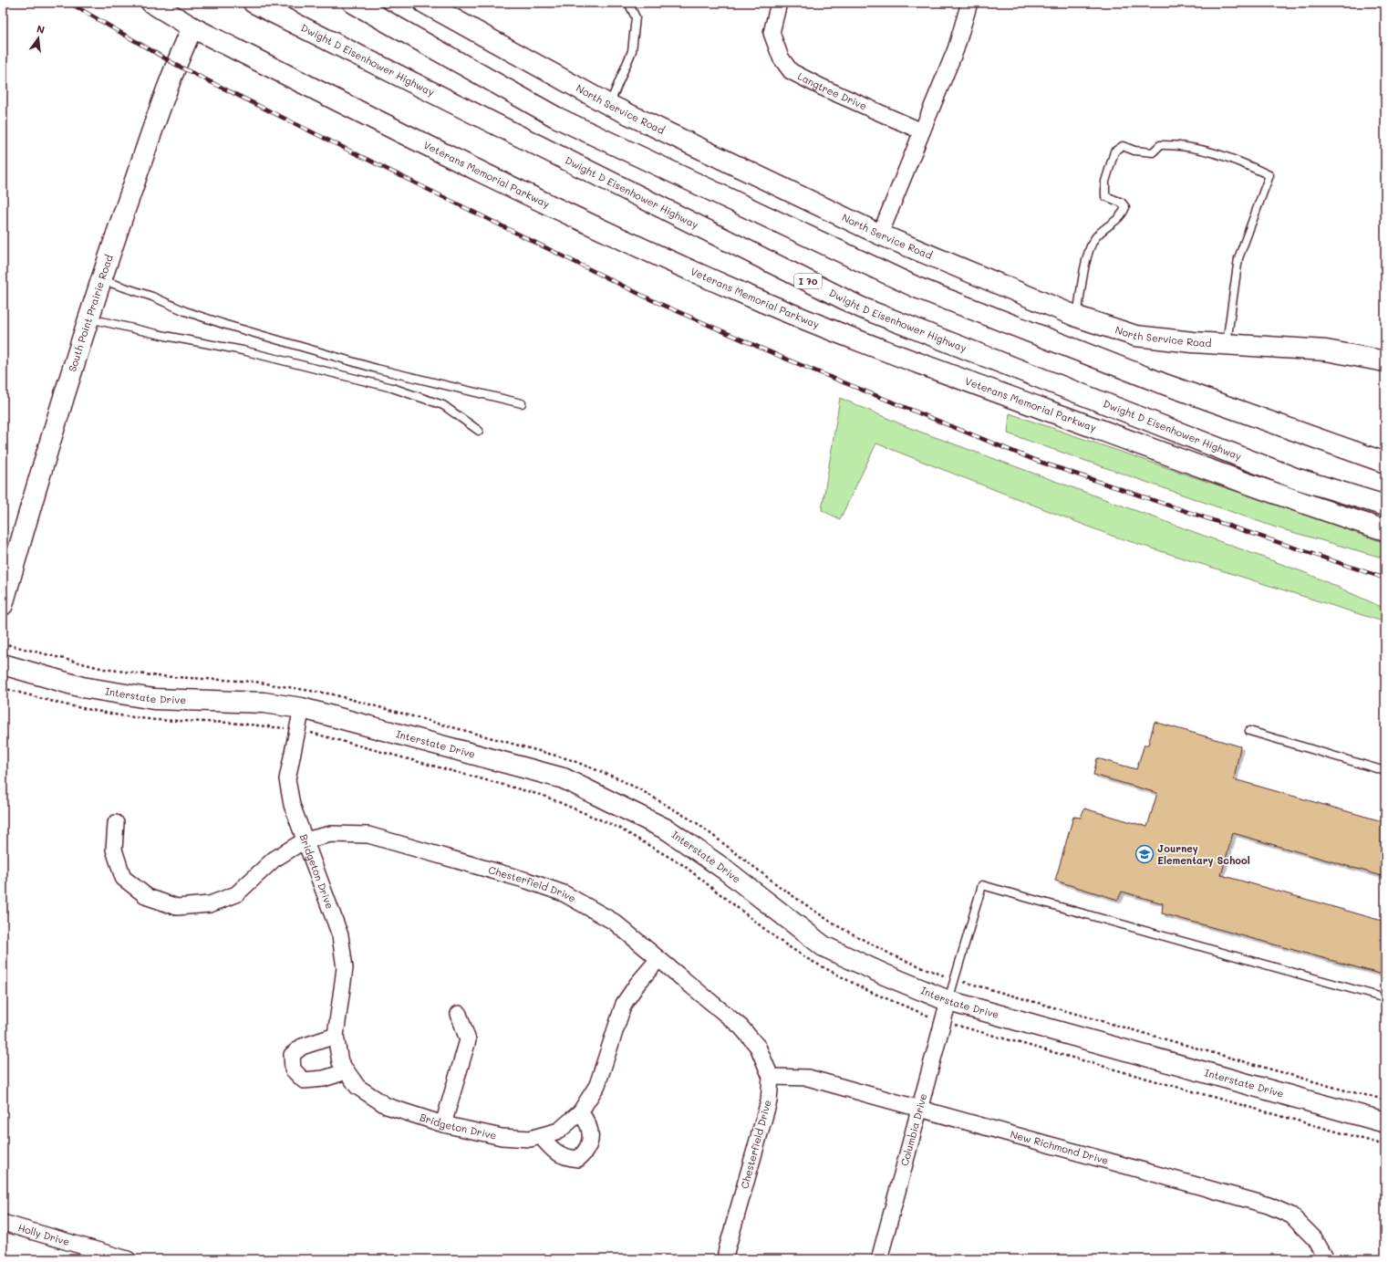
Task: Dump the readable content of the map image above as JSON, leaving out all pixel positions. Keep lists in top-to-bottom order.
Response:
{
  "streets": {
    "main road": [
      "Dwight D Eisenhower Highway",
      "North Service Road",
      "Veterans Memorial Parkway",
      "I 70",
      "South Point Prairie Road",
      "Interstate Drive"
    ],
    "street": [
      "Langtree Drive",
      "Bridgeton Drive",
      "Chesterfield Drive",
      "Columbia Drive",
      "New Richmond Drive",
      "Holly Drive"
    ]
  },
  "crossings": [
    ["Veterans Memorial Parkway", "South Point Prairie Road"],
    ["Interstate Drive", "Bridgeton Drive"],
    ["Interstate Drive", "Columbia Drive"],
    ["Bridgeton Drive", "Chesterfield Drive"],
    ["Chesterfield Drive", "New Richmond Drive"],
    ["Columbia Drive", "New Richmond Drive"]
  ],
  "places": {
    "school or university": ["Journey Elementary School"]
  },
  "north": "top"
}
